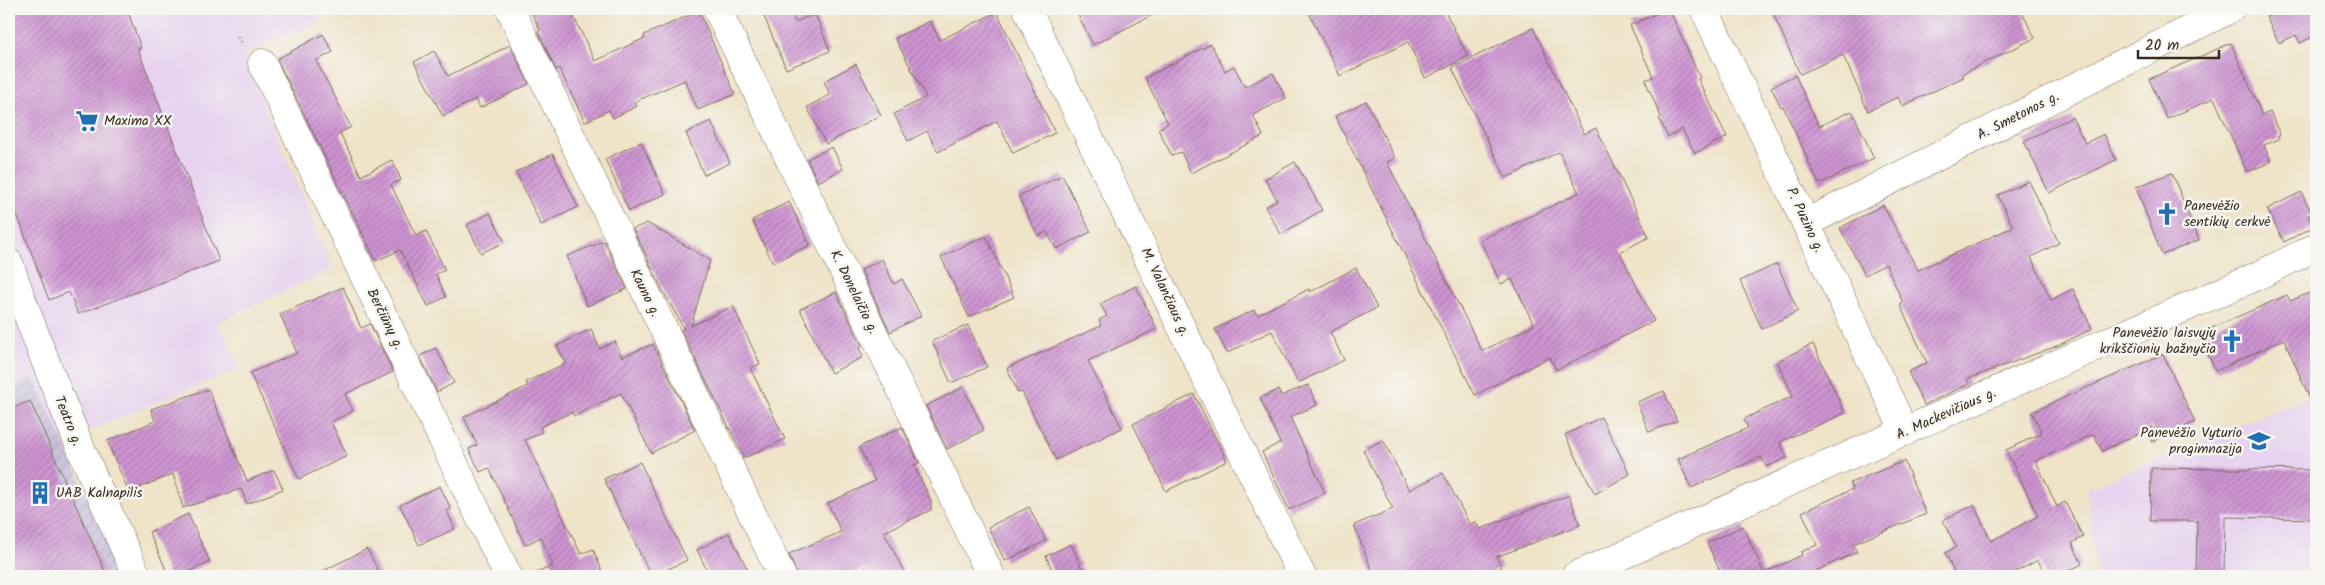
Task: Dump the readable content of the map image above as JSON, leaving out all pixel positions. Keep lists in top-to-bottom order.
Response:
{
  "streets": {
    "street": [
      "A. Smetonos g.",
      "P. Puzino g.",
      "K. Donelaičio g.",
      "M. Valančiaus g.",
      "Kauno g.",
      "Berčiūnų g.",
      "A. Mackevičiaus g.",
      "Teatro g."
    ]
  },
  "crossings": [
    ["A. Smetonos g.", "P. Puzino g."],
    ["P. Puzino g.", "A. Mackevičiaus g."]
  ],
  "places": {
    "supermarket": ["Maxima XX"],
    "church": ["Panevėžio sentikių cerkvė", "Panevėžio laisvųjų krikščionių bažnyčia"],
    "school or university": ["Panevėžio Vyturio progimnazija"],
    "building": ["UAB Kalnapilis"]
  },
  "scale_bar": "20 m"
}
